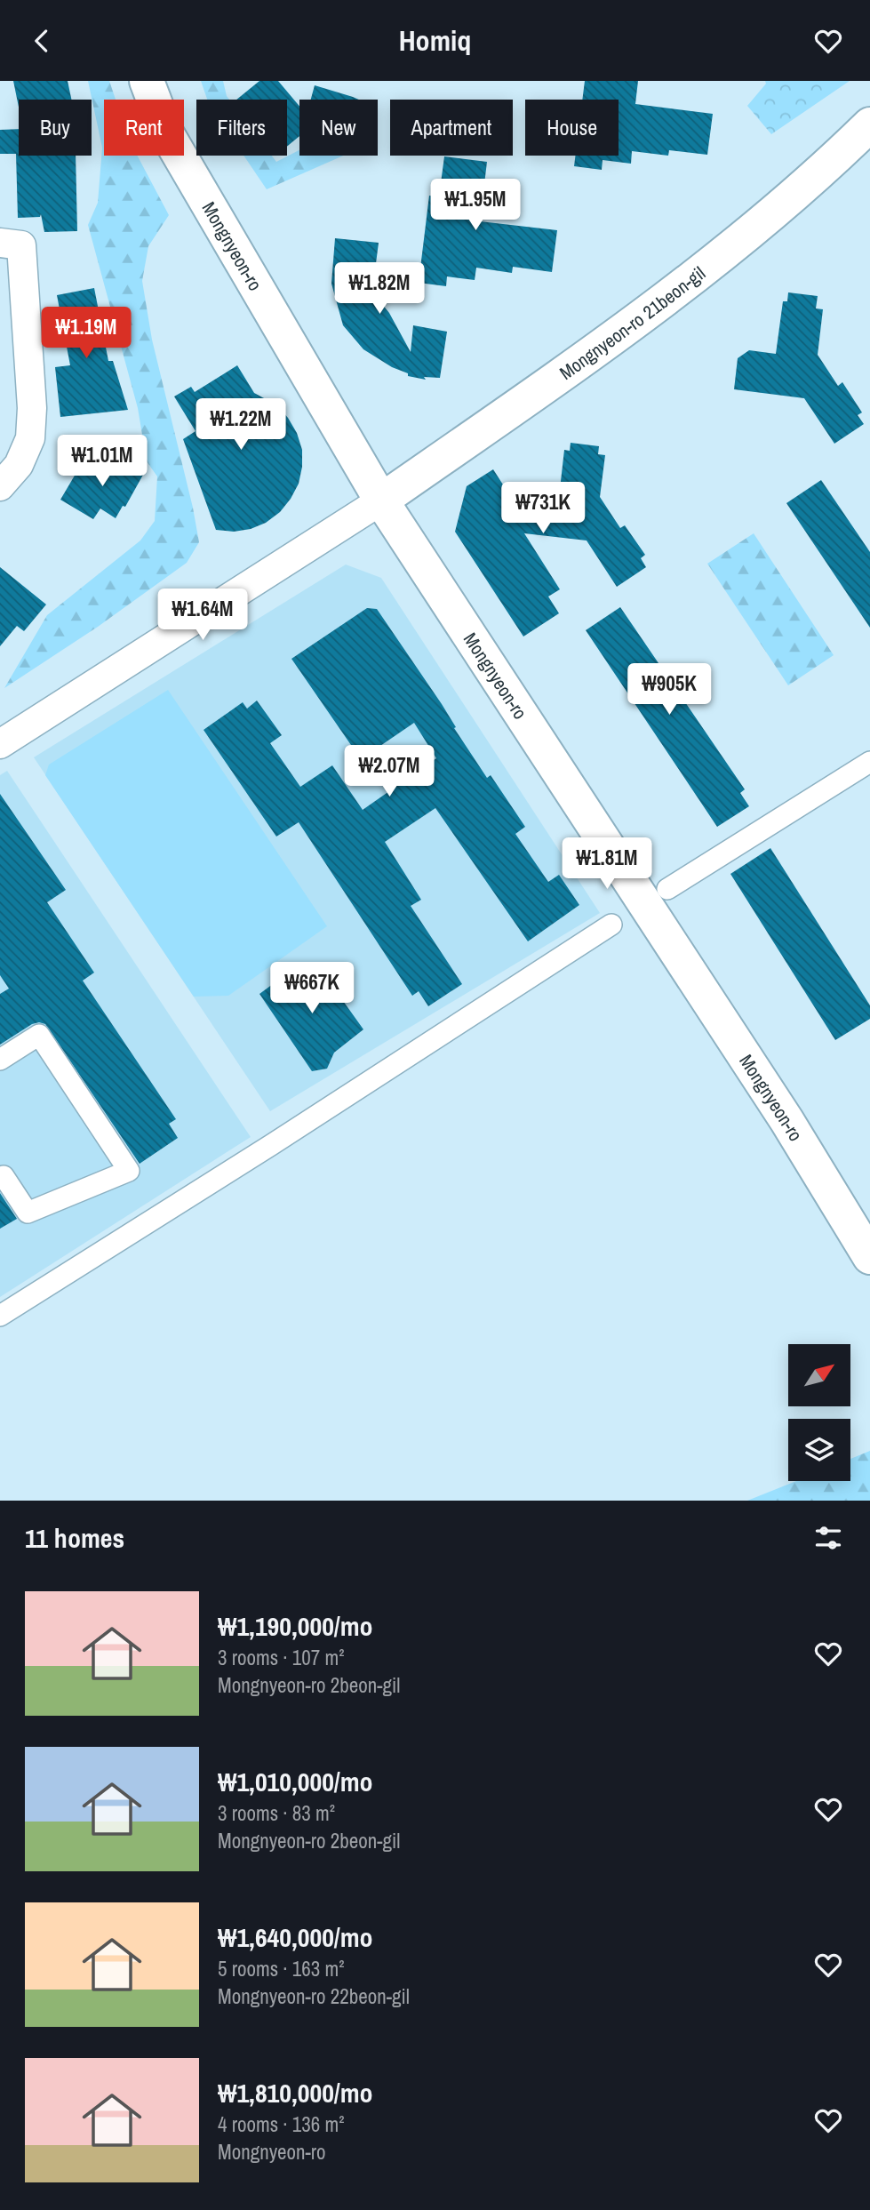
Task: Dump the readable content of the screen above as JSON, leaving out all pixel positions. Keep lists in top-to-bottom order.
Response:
{
  "streets": {
    "main road": ["Mongnyeon-ro", "Mongnyeon-ro 21beon-gil"]
  },
  "crossings": [
    ["Mongnyeon-ro", "Mongnyeon-ro 21beon-gil"]
  ],
  "north": "top right",
  "page": {
    "header": "Homiq",
    "chip": [
      "Buy",
      "Rent",
      "Filters",
      "New",
      "Apartment",
      "House"
    ],
    "price": [
      "₩1.95M",
      "₩1.82M",
      "₩1.19M",
      "₩1.22M",
      "₩1.01M",
      "₩731K",
      "₩1.64M",
      "₩905K",
      "₩2.07M",
      "₩1.81M",
      "₩667K"
    ],
    "heading": "11 homes",
    "list": [
      {
        "name": "₩1,190,000/mo",
        "note": "3 rooms · 107 m² · Mongnyeon-ro 2beon-gil"
      },
      {
        "name": "₩1,010,000/mo",
        "note": "3 rooms · 83 m² · Mongnyeon-ro 2beon-gil"
      },
      {
        "name": "₩1,640,000/mo",
        "note": "5 rooms · 163 m² · Mongnyeon-ro 22beon-gil"
      },
      {
        "name": "₩1,810,000/mo",
        "note": "4 rooms · 136 m² · Mongnyeon-ro"
      }
    ]
  }
}
